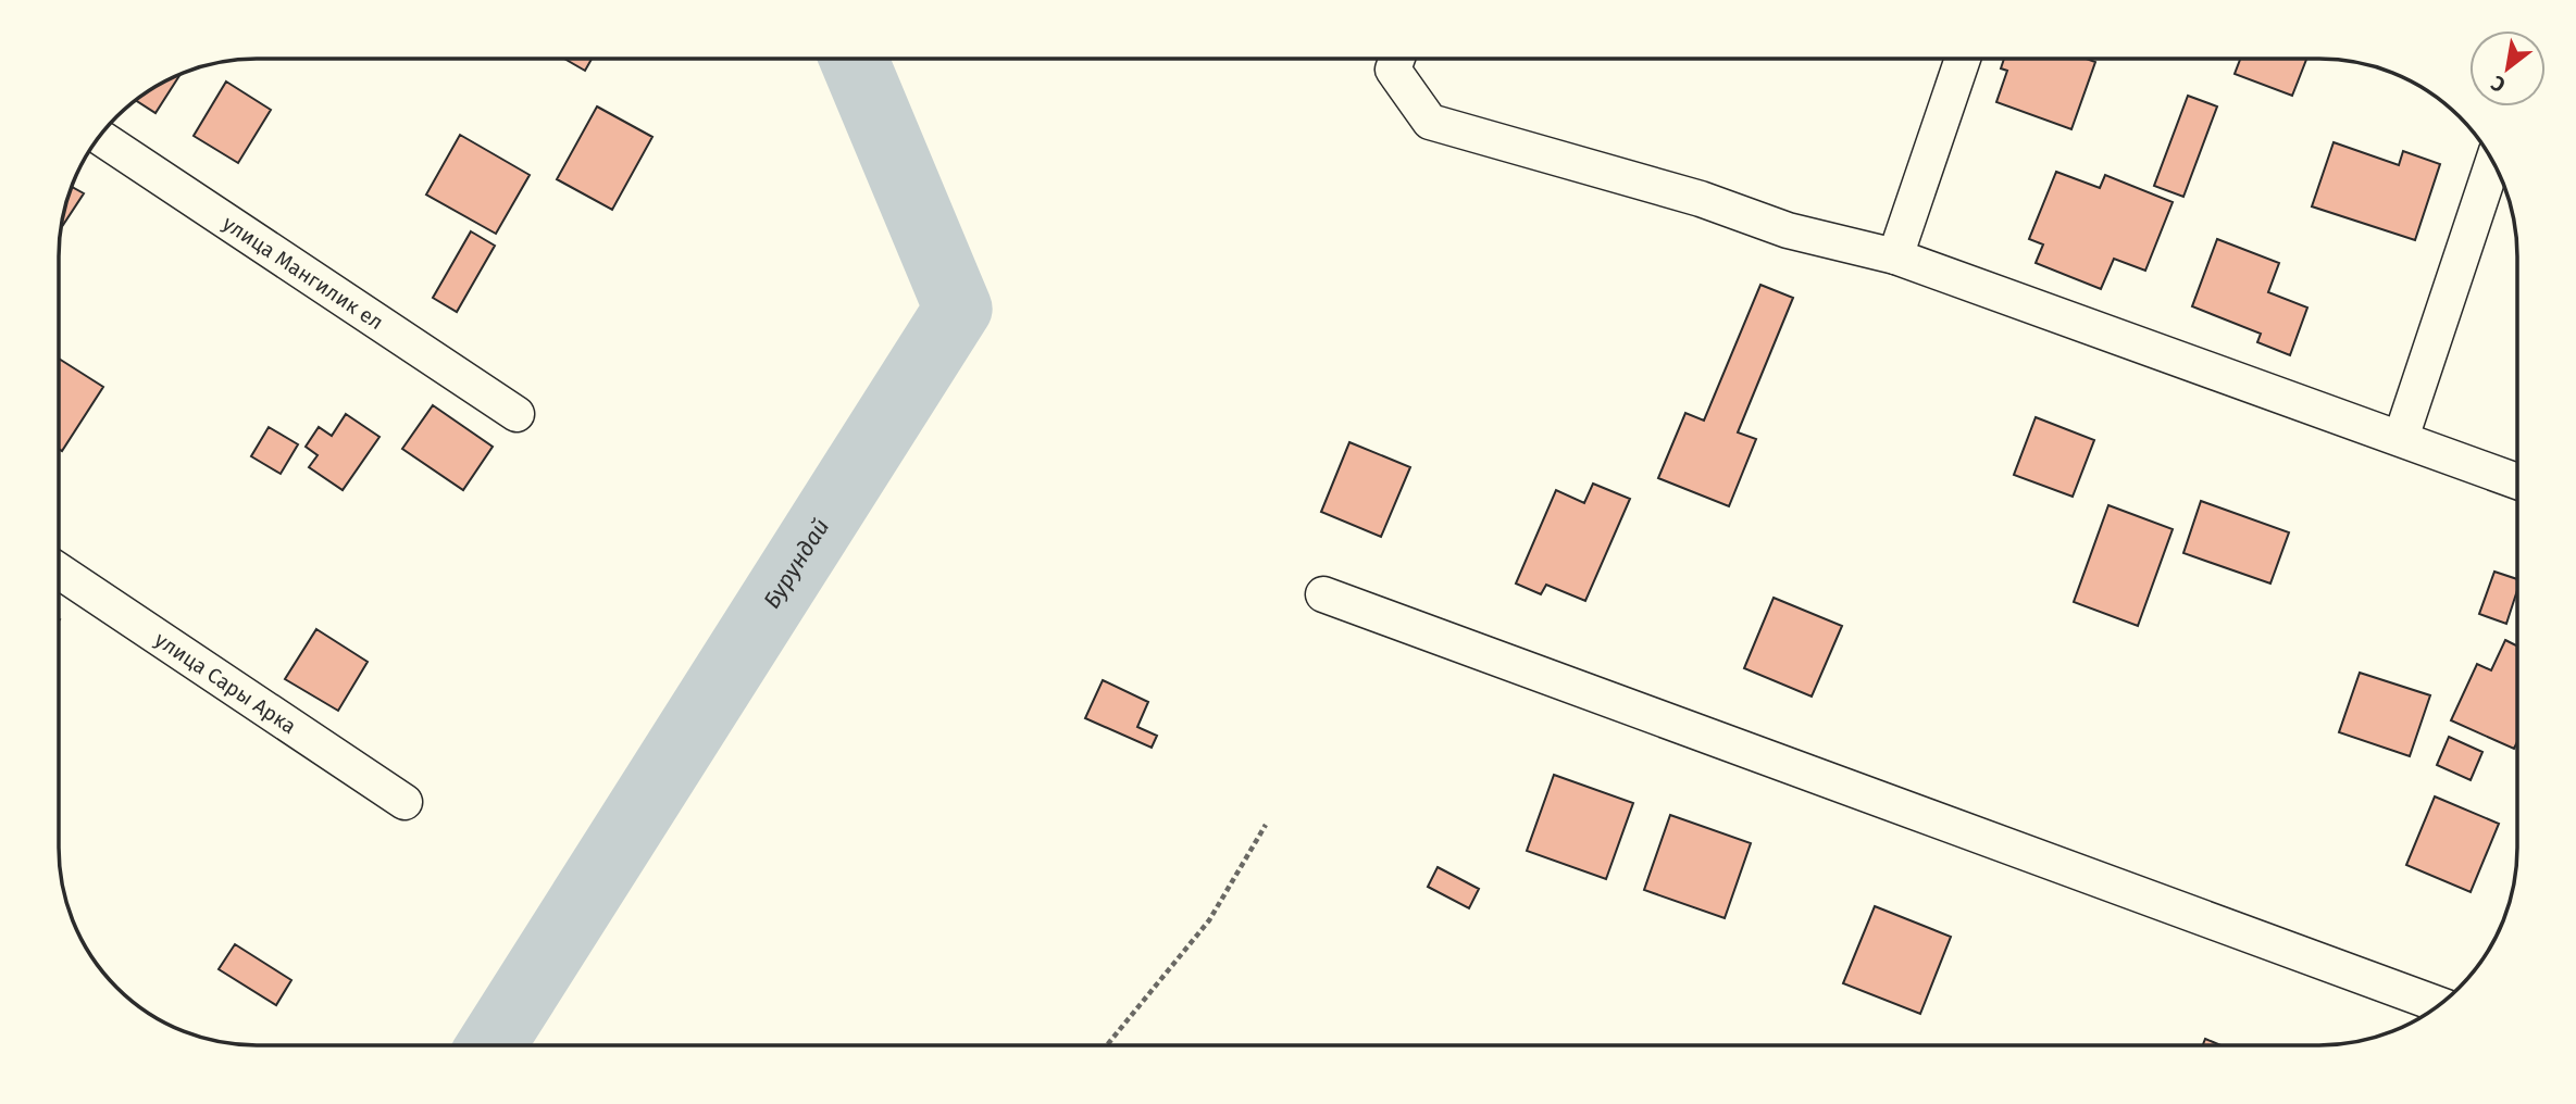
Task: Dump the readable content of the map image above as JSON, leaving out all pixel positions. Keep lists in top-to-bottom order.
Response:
{
  "streets": {
    "street": ["улица Мангилик ел", "улица Сары Арка"]
  },
  "water": ["Бурундай"],
  "north": "bottom left"
}
